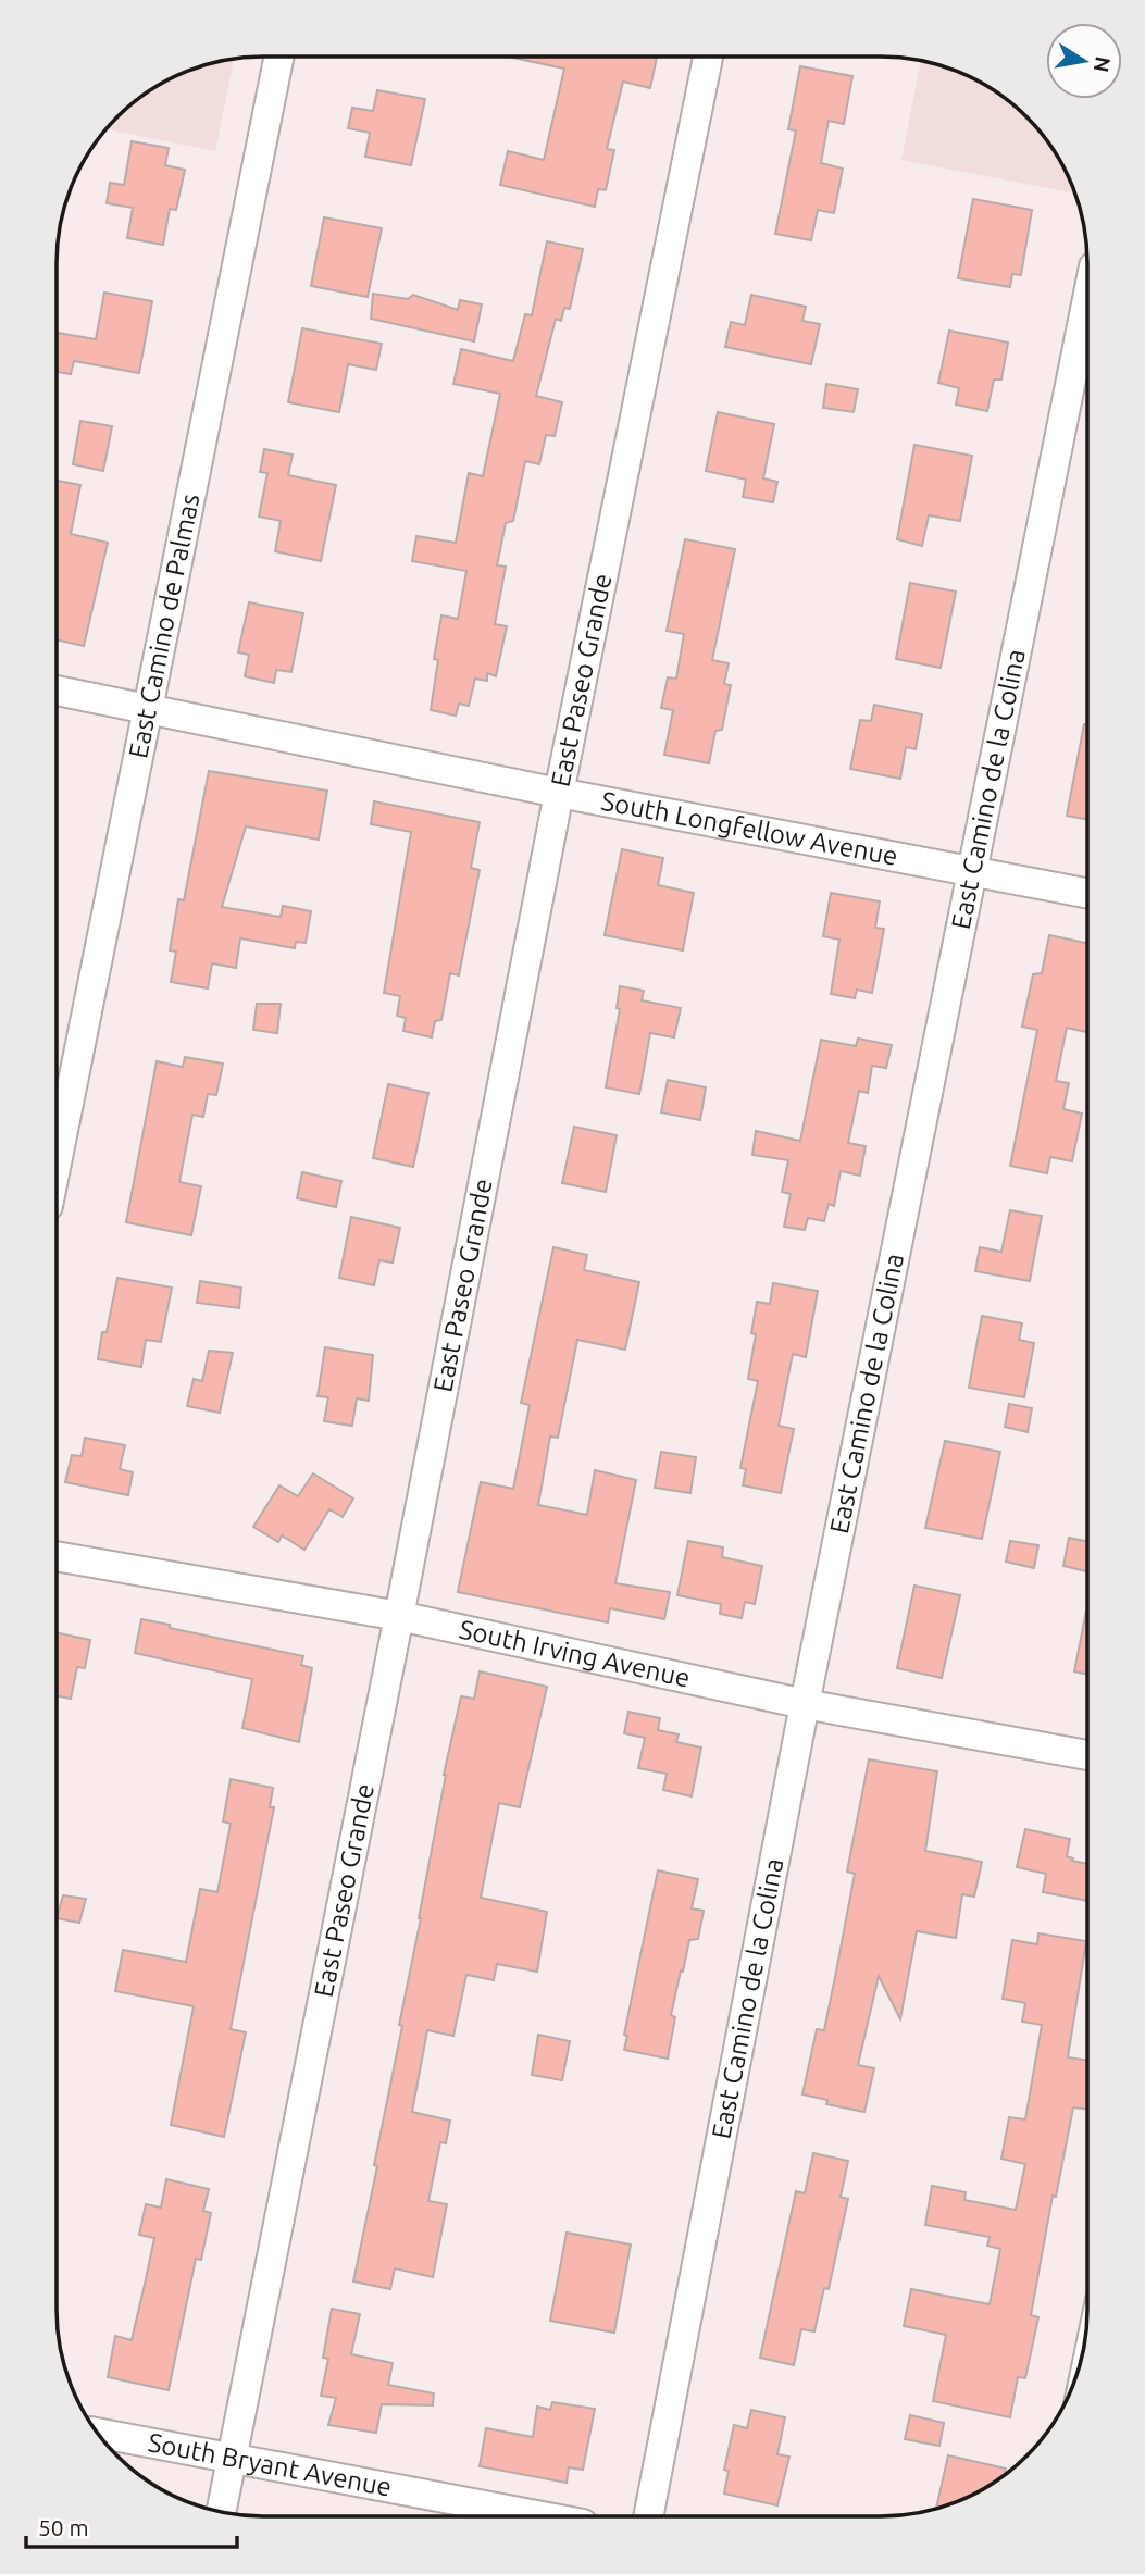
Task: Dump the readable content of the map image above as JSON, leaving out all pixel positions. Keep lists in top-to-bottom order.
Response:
{
  "streets": {
    "street": [
      "East Camino de Palmas",
      "East Paseo Grande",
      "East Camino de la Colina",
      "South Longfellow Avenue",
      "South Irving Avenue",
      "South Bryant Avenue"
    ]
  },
  "crossings": [
    ["East Camino de Palmas", "South Longfellow Avenue"],
    ["East Paseo Grande", "South Longfellow Avenue"],
    ["East Paseo Grande", "South Irving Avenue"],
    ["East Paseo Grande", "South Bryant Avenue"],
    ["East Camino de la Colina", "South Longfellow Avenue"],
    ["East Camino de la Colina", "South Irving Avenue"]
  ],
  "scale_bar": "50 m",
  "north": "right"
}
